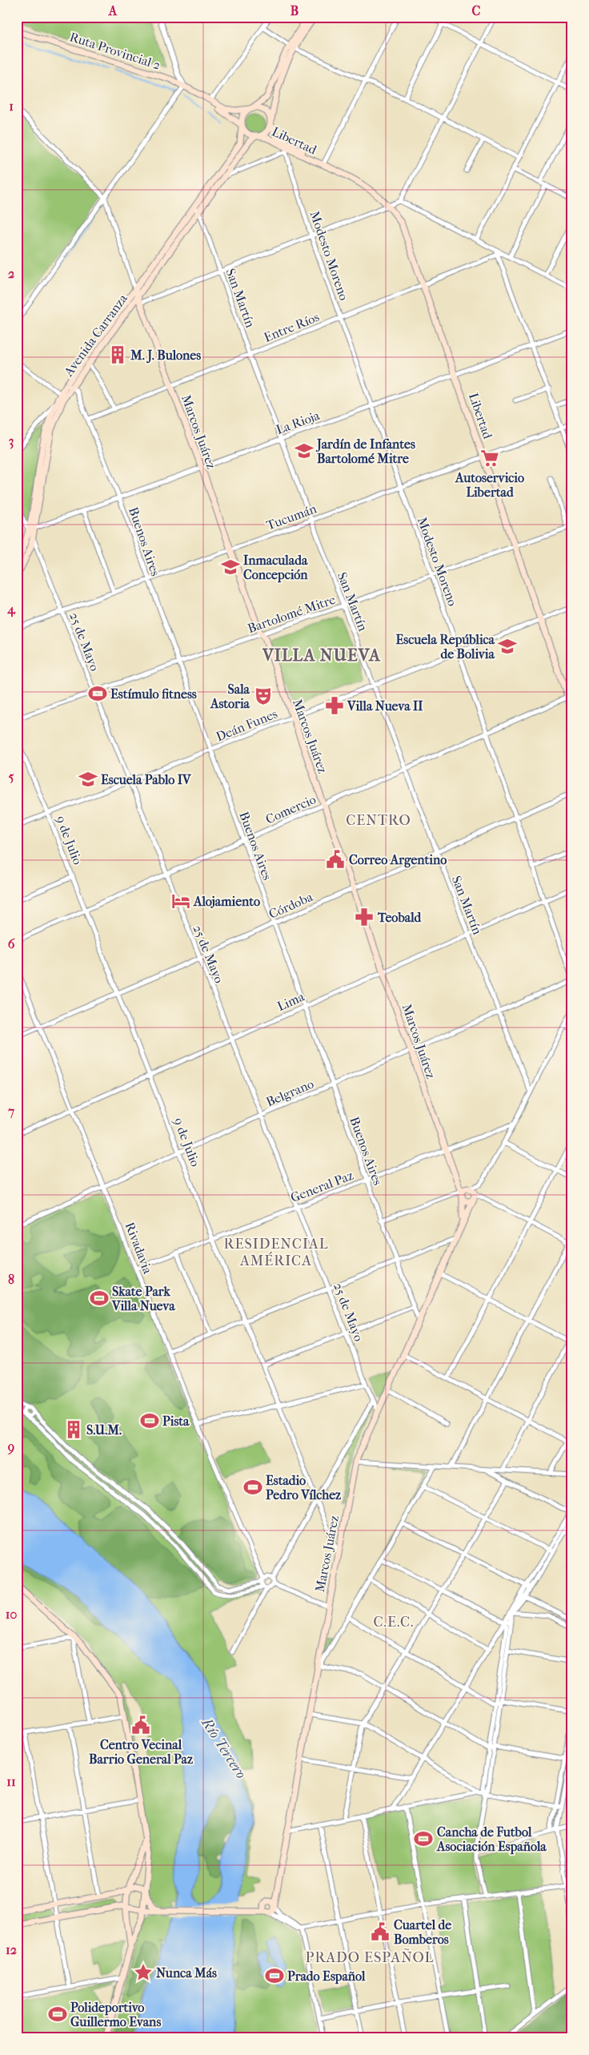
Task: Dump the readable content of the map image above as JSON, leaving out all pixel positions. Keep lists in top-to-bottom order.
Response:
{
  "streets": {
    "main road": [
      "Ruta Provincial 2",
      "Libertad",
      "Avenida Carranza",
      "Marcos Juárez"
    ],
    "street": [
      "Modesto Moreno",
      "San Martín",
      "Entre Ríos",
      "La Rioja",
      "Tucumán",
      "Buenos Aires",
      "Bartolomé Mitre",
      "25 de Mayo",
      "Deán Funes",
      "Comercio",
      "9 de Julio",
      "Córdoba",
      "Lima",
      "Belgrano",
      "General Paz",
      "Rivadavia"
    ]
  },
  "crossings": [
    ["Libertad", "Modesto Moreno"],
    ["Libertad", "Entre Ríos"],
    ["Libertad", "Avenida Carranza"],
    ["Libertad", "La Rioja"],
    ["Libertad", "Tucumán"],
    ["Libertad", "Bartolomé Mitre"],
    ["Libertad", "Deán Funes"],
    ["Libertad", "Comercio"],
    ["Modesto Moreno", "Entre Ríos"],
    ["Modesto Moreno", "La Rioja"],
    ["Modesto Moreno", "Tucumán"],
    ["Modesto Moreno", "Bartolomé Mitre"],
    ["Modesto Moreno", "Deán Funes"],
    ["Modesto Moreno", "Comercio"],
    ["Modesto Moreno", "Córdoba"],
    ["Modesto Moreno", "Lima"],
    ["Modesto Moreno", "Belgrano"],
    ["San Martín", "Entre Ríos"],
    ["San Martín", "Avenida Carranza"],
    ["San Martín", "La Rioja"],
    ["San Martín", "Tucumán"],
    ["San Martín", "Bartolomé Mitre"],
    ["San Martín", "Deán Funes"],
    ["San Martín", "Comercio"],
    ["San Martín", "Córdoba"],
    ["San Martín", "Lima"],
    ["San Martín", "Belgrano"],
    ["Entre Ríos", "Marcos Juárez"],
    ["Entre Ríos", "Buenos Aires"],
    ["Avenida Carranza", "La Rioja"],
    ["Avenida Carranza", "Marcos Juárez"],
    ["Avenida Carranza", "Buenos Aires"],
    ["Avenida Carranza", "25 de Mayo"],
    ["La Rioja", "Marcos Juárez"],
    ["La Rioja", "Buenos Aires"],
    ["Marcos Juárez", "Tucumán"],
    ["Marcos Juárez", "Buenos Aires"],
    ["Marcos Juárez", "Bartolomé Mitre"],
    ["Marcos Juárez", "25 de Mayo"],
    ["Marcos Juárez", "Deán Funes"],
    ["Marcos Juárez", "Comercio"],
    ["Marcos Juárez", "9 de Julio"],
    ["Marcos Juárez", "Córdoba"],
    ["Marcos Juárez", "Lima"],
    ["Marcos Juárez", "Belgrano"],
    ["Marcos Juárez", "General Paz"],
    ["Tucumán", "Buenos Aires"],
    ["Tucumán", "25 de Mayo"],
    ["Buenos Aires", "Bartolomé Mitre"],
    ["Buenos Aires", "Deán Funes"],
    ["Buenos Aires", "Comercio"],
    ["Buenos Aires", "Córdoba"],
    ["Buenos Aires", "Lima"],
    ["Buenos Aires", "Belgrano"],
    ["Buenos Aires", "General Paz"],
    ["Bartolomé Mitre", "25 de Mayo"],
    ["25 de Mayo", "Deán Funes"],
    ["25 de Mayo", "Comercio"],
    ["25 de Mayo", "Córdoba"],
    ["25 de Mayo", "Lima"],
    ["25 de Mayo", "Belgrano"],
    ["25 de Mayo", "General Paz"],
    ["Deán Funes", "9 de Julio"],
    ["Comercio", "9 de Julio"],
    ["9 de Julio", "Córdoba"],
    ["9 de Julio", "Lima"],
    ["9 de Julio", "Belgrano"],
    ["9 de Julio", "General Paz"],
    ["Córdoba", "Rivadavia"],
    ["Lima", "Rivadavia"],
    ["Belgrano", "Rivadavia"],
    ["General Paz", "Rivadavia"]
  ],
  "districts": [
    "VILLA NUEVA",
    "CENTRO",
    "RESIDENCIAL AMÉRICA",
    "C.E.C.",
    "PRADO ESPAÑOL"
  ],
  "water": ["Río Tercero"],
  "places": {
    "building": ["M. J. Bulones", "S.U.M."],
    "school or university": [
      "Jardín de Infantes Bartolomé Mitre",
      "Inmaculada Concepción",
      "Escuela República de Bolivia",
      "Escuela Pablo IV"
    ],
    "supermarket": ["Autoservicio Libertad"],
    "sports": [
      "Estímulo fitness",
      "Skate Park Villa Nueva",
      "Pista",
      "Estadio Pedro Vílchez",
      "Cancha de Futbol Asociación Española",
      "Prado Español",
      "Polideportivo Guillermo Evans"
    ],
    "theatre": ["Sala Astoria"],
    "pharmacy": ["Villa Nueva II", "Teobald"],
    "public building": ["Correo Argentino", "Centro Vecinal Barrio General Paz", "Cuartel de Bomberos"],
    "hotel": ["Alojamiento"],
    "place": ["Nunca Más"]
  },
  "grid": {
    "columns": ["A", "B", "C"],
    "rows": [
      "1",
      "2",
      "3",
      "4",
      "5",
      "6",
      "7",
      "8",
      "9",
      "10",
      "11",
      "12"
    ]
  }
}
